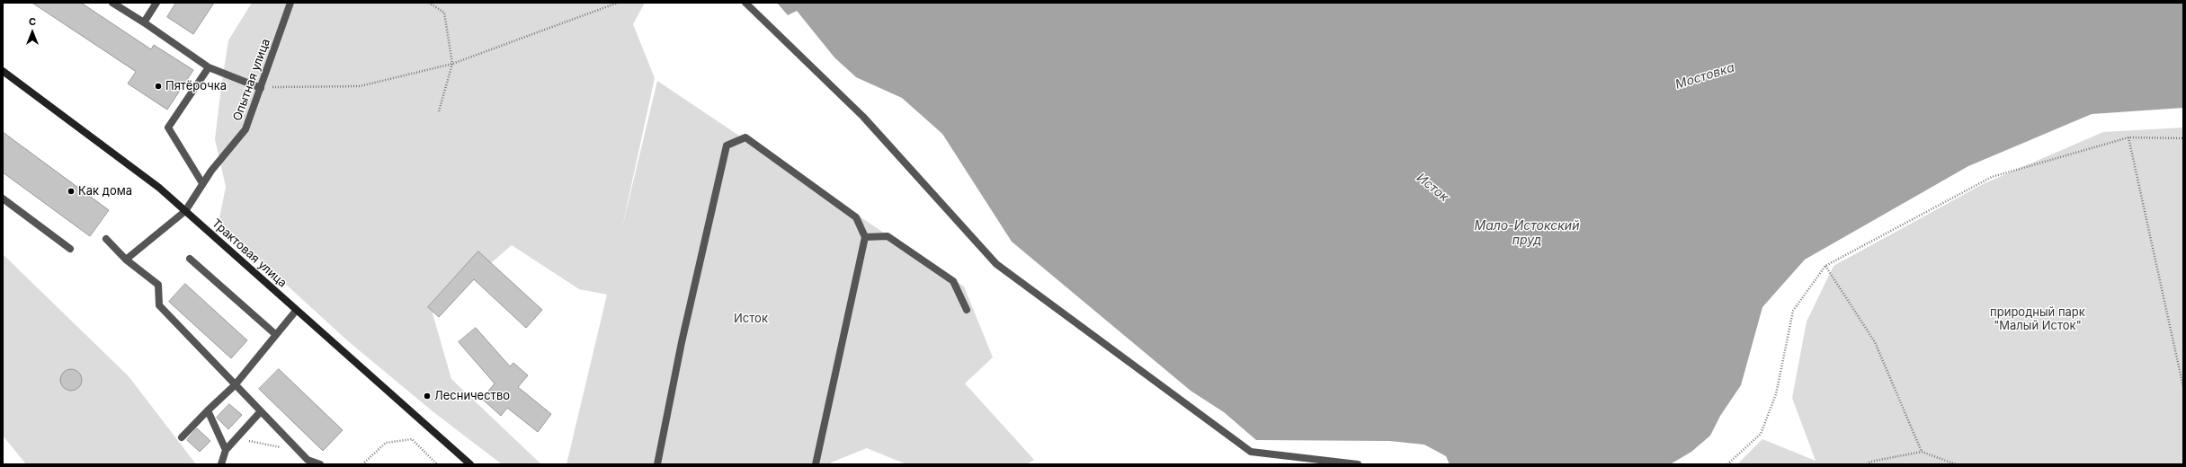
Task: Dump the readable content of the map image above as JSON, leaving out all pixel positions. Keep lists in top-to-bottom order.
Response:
{
  "streets": {
    "main road": ["Трактовая улица"],
    "street": ["Опытная улица"]
  },
  "crossings": [
    ["Опытная улица", "Трактовая улица"]
  ],
  "water": ["Мостовка", "Исток", "Мало-Истокский пруд"],
  "parks": ["природный парк \"Малый Исток\"", "Исток"],
  "places": ["Пятёрочка", "Как дома", "Лесничество"],
  "north": "top"
}
